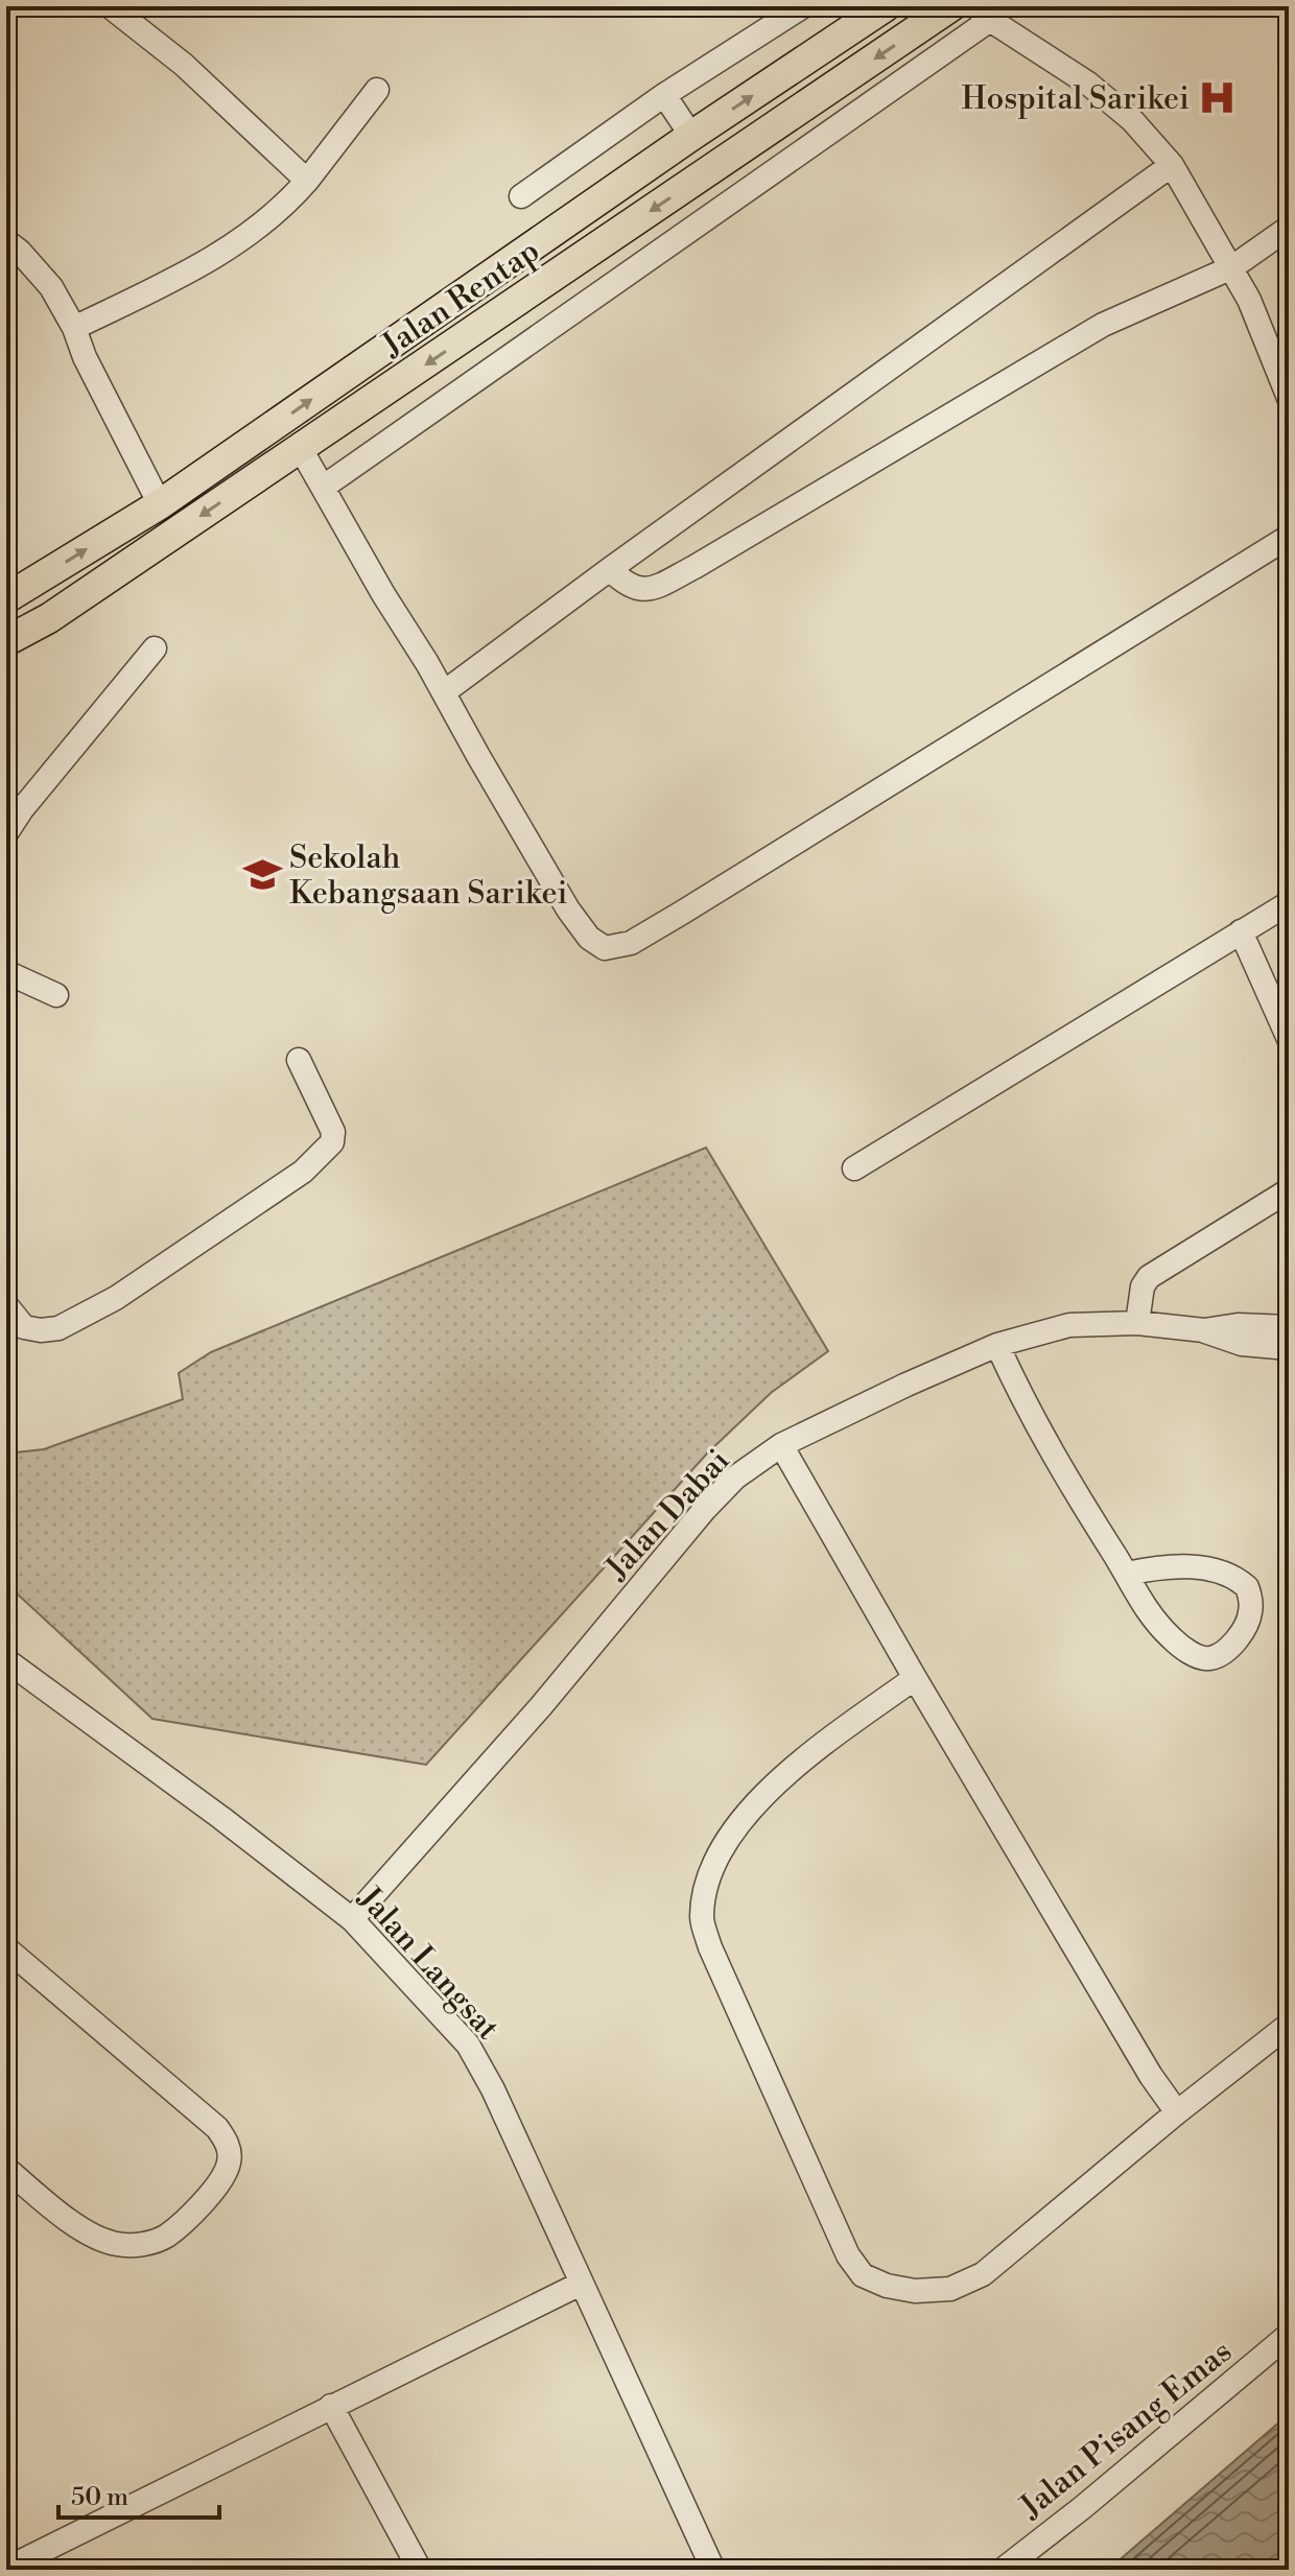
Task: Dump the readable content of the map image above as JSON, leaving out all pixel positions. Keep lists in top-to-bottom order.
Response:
{
  "streets": {
    "main road": ["Jalan Rentap"],
    "street": ["Jalan Dabai", "Jalan Langsat", "Jalan Pisang Emas"]
  },
  "crossings": [
    ["Jalan Dabai", "Jalan Langsat"]
  ],
  "places": {
    "hospital": ["Hospital Sarikei"],
    "school or university": ["Sekolah Kebangsaan Sarikei"]
  },
  "scale_bar": "50 m"
}
